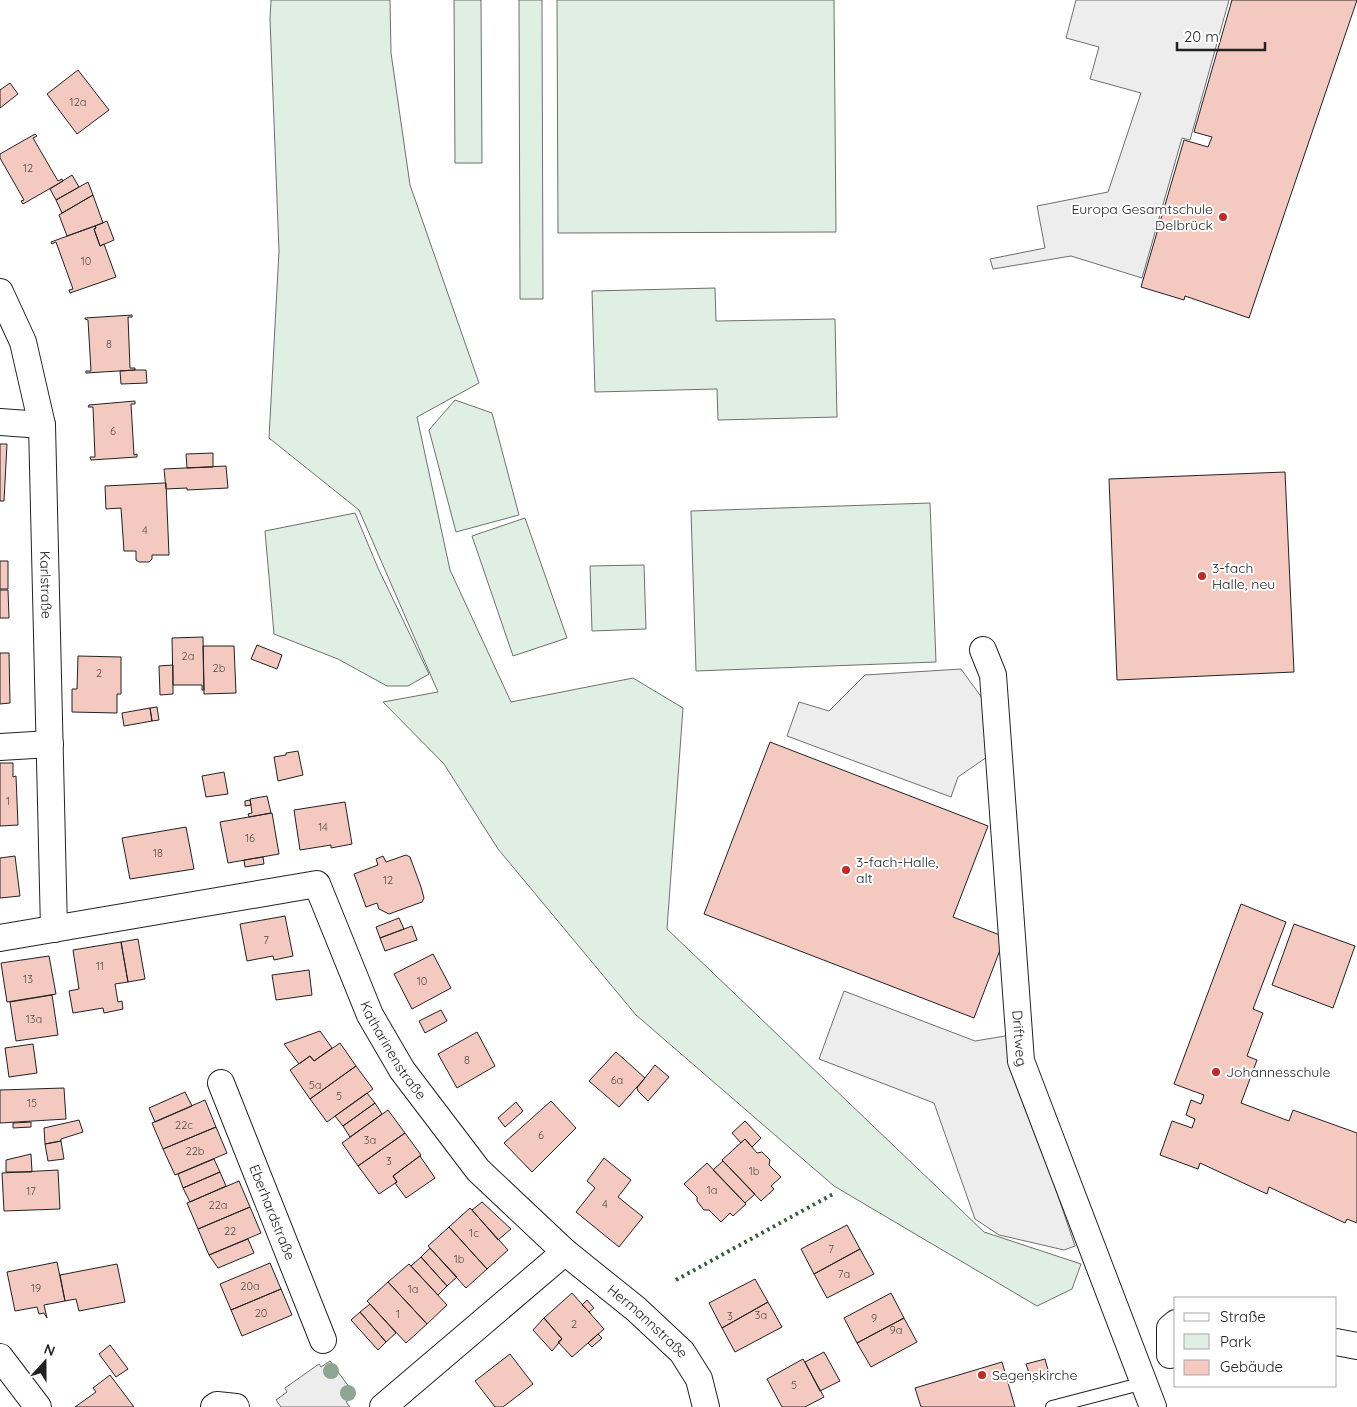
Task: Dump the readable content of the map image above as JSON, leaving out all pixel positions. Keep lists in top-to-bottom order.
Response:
{
  "streets": {
    "street": [
      "Karlstraße",
      "Driftweg",
      "Katharinenstraße",
      "Eberhardstraße",
      "Hermannstraße"
    ]
  },
  "crossings": [
    ["Karlstraße", "Katharinenstraße"],
    ["Katharinenstraße", "Hermannstraße"]
  ],
  "places": [
    "Europa Gesamtschule Delbrück",
    "3-fach Halle, neu",
    "3-fach-Halle, alt",
    "Johannesschule",
    "Segenskirche"
  ],
  "house_numbers": [
    "12a",
    "12",
    "10",
    "8",
    "6",
    "4",
    "2a",
    "2b",
    "2",
    "1",
    "14",
    "16",
    "18",
    "12",
    "7",
    "11",
    "13",
    "10",
    "13a",
    "8",
    "6a",
    "5a",
    "5",
    "15",
    "22c",
    "6",
    "3a",
    "22b",
    "3",
    "1b",
    "1a",
    "17",
    "4",
    "22a",
    "22",
    "1c",
    "7",
    "1b",
    "7a",
    "20a",
    "19",
    "1a",
    "20",
    "1",
    "3a",
    "3",
    "9",
    "2",
    "9a",
    "5"
  ],
  "legend": ["Straße", "Park", "Gebäude"],
  "scale_bar": "20 m",
  "north": "top"
}
